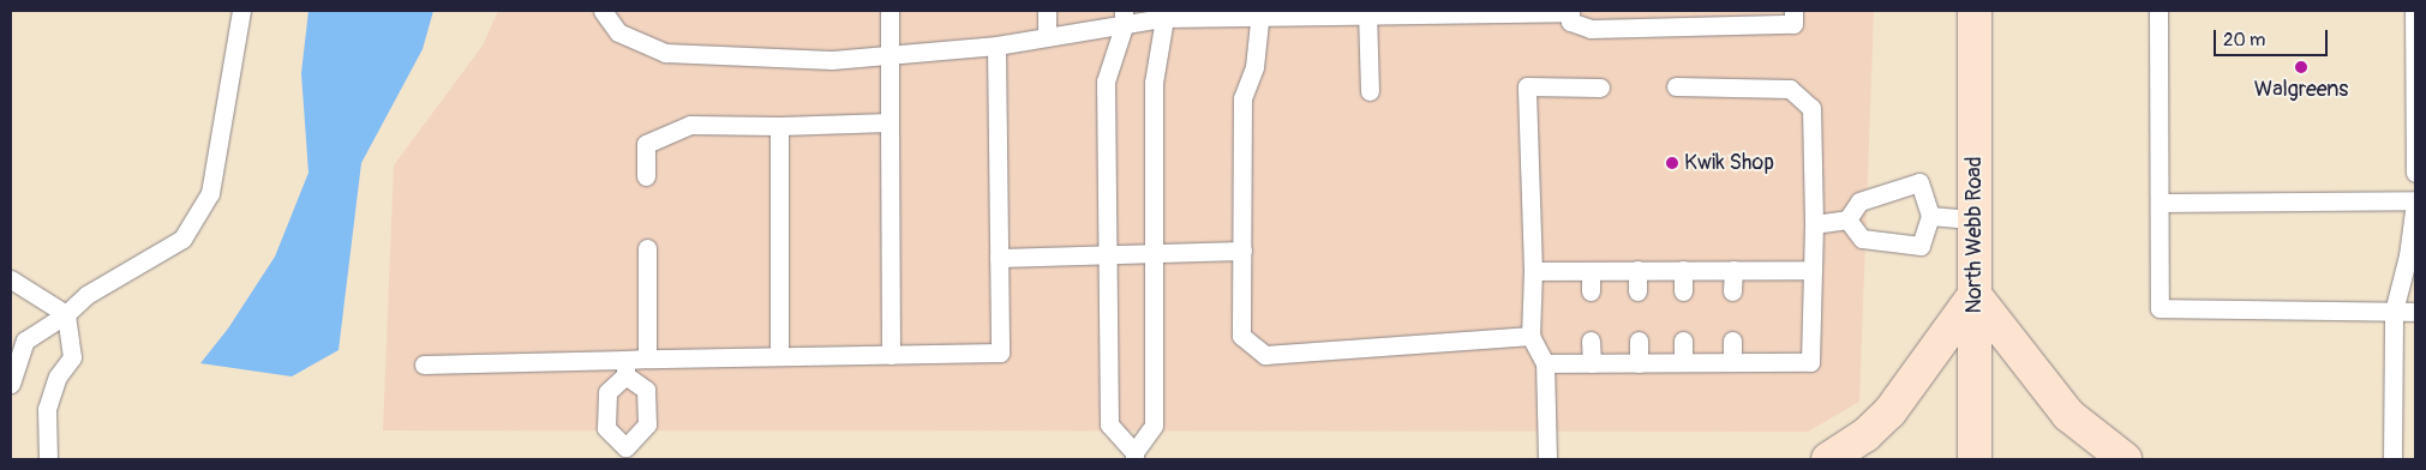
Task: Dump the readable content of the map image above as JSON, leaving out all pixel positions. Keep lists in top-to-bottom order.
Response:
{
  "streets": {
    "main road": ["North Webb Road"]
  },
  "places": ["Walgreens", "Kwik Shop"],
  "scale_bar": "20 m"
}
